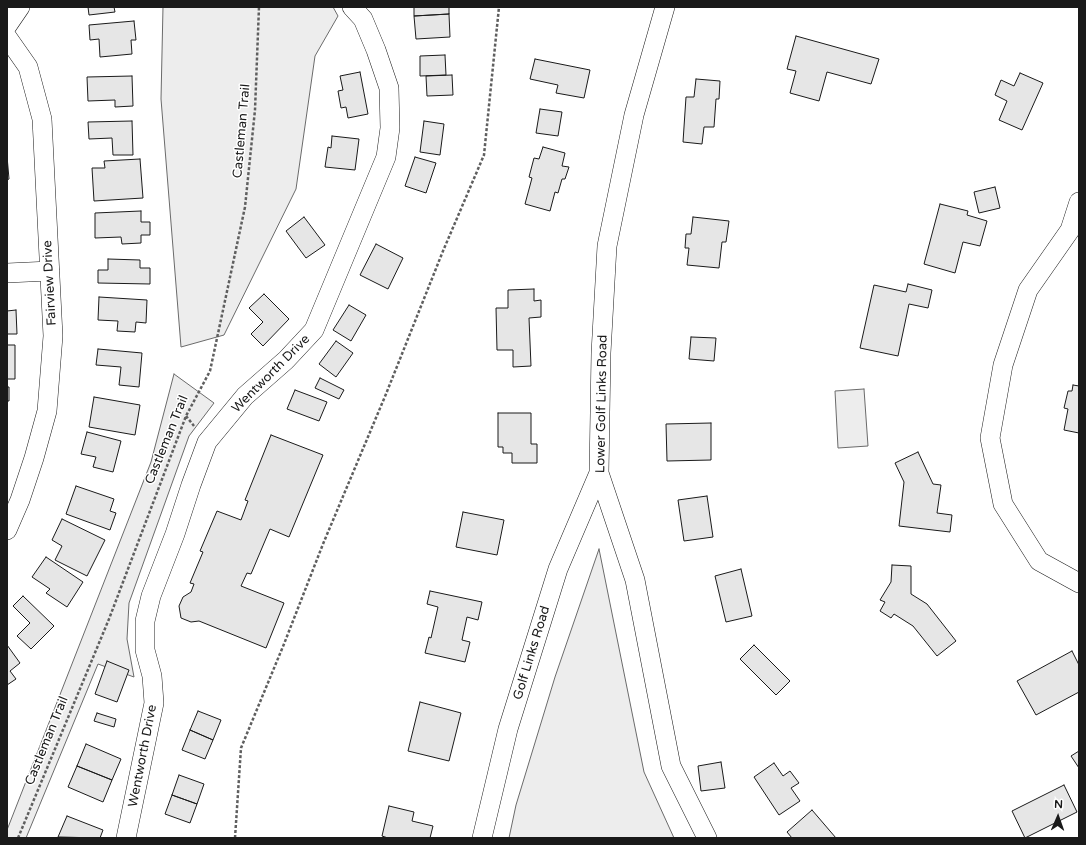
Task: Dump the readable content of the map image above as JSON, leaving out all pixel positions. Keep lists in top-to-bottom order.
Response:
{
  "streets": {
    "street": [
      "Fairview Drive",
      "Wentworth Drive",
      "Lower Golf Links Road",
      "Golf Links Road"
    ],
    "path": ["Castleman Trail"]
  },
  "crossings": [
    ["Lower Golf Links Road", "Golf Links Road"]
  ],
  "north": "top"
}
